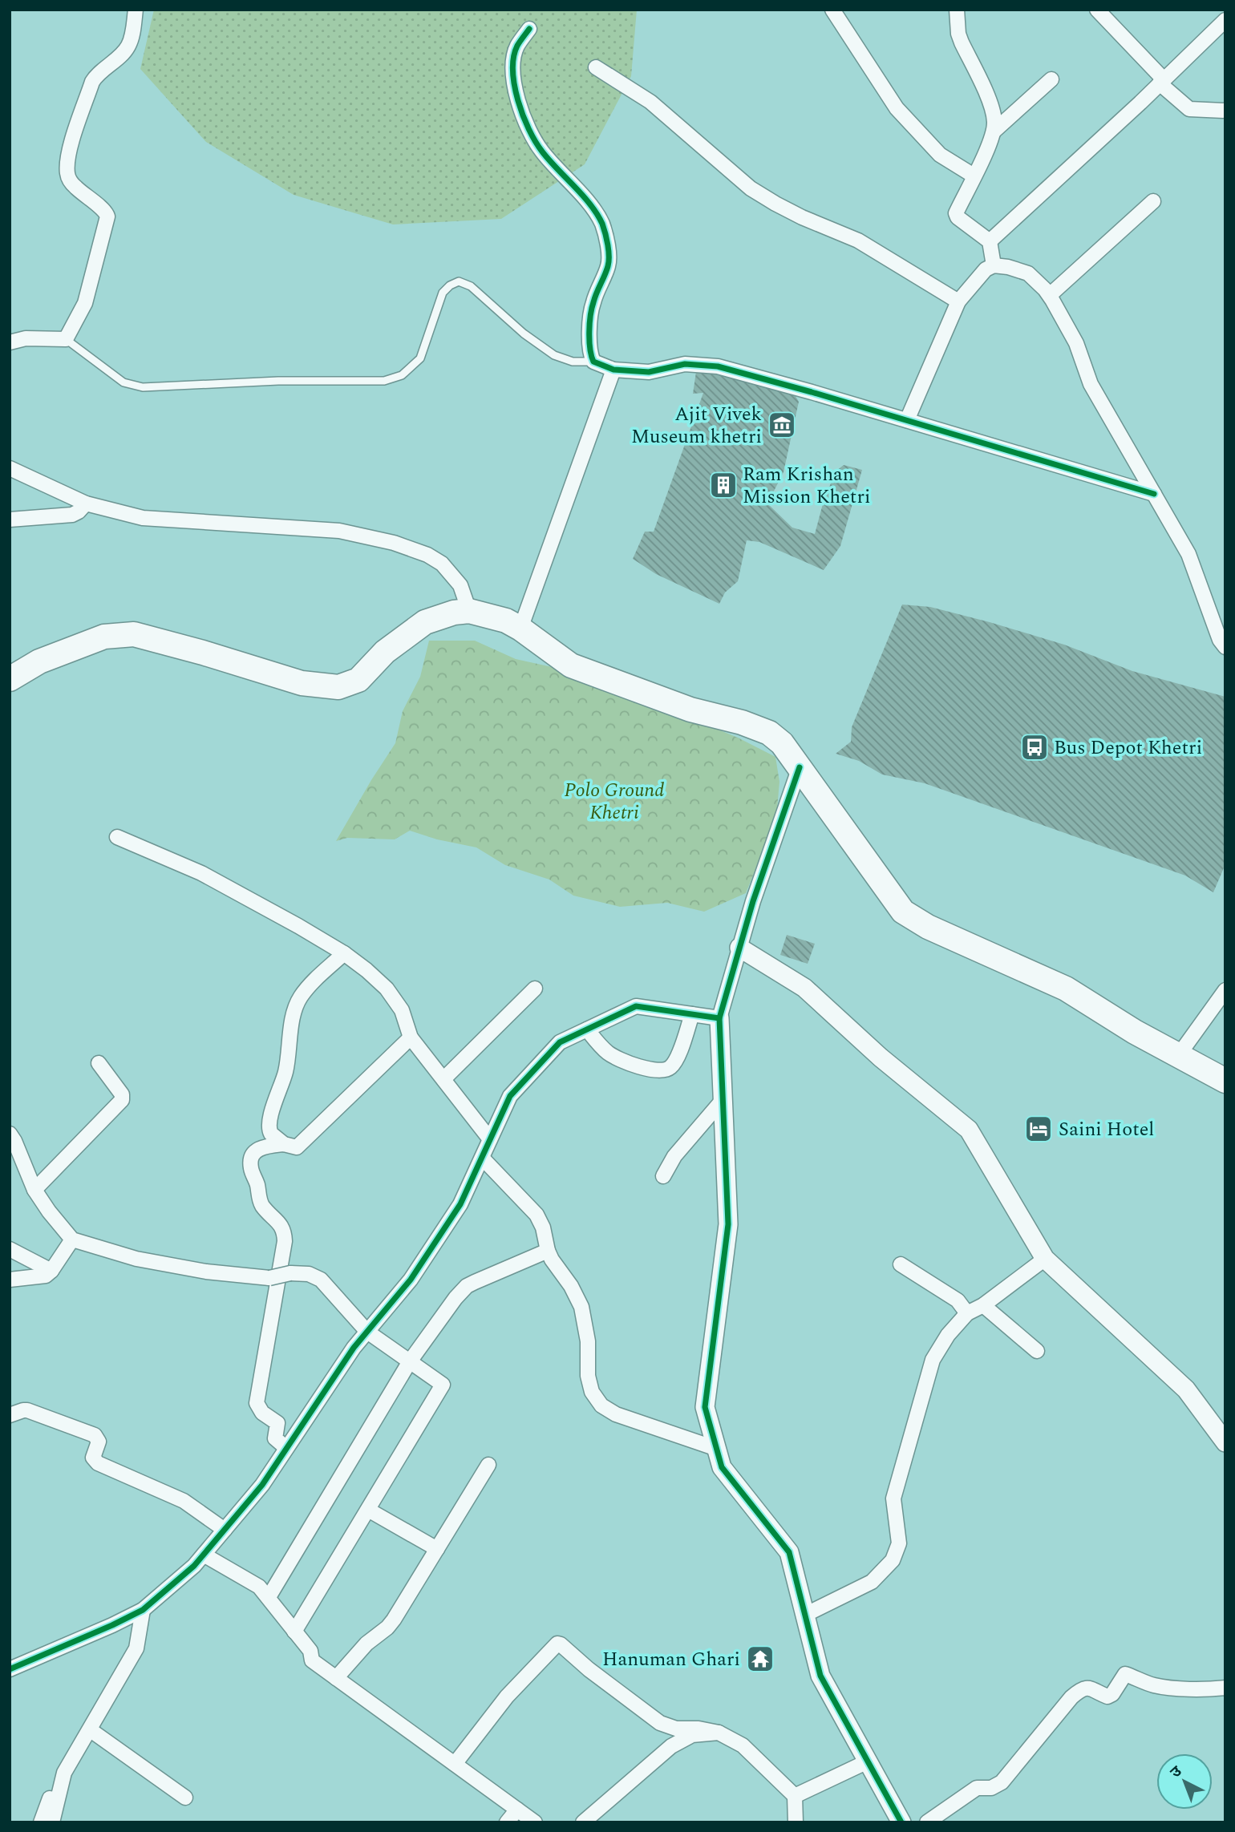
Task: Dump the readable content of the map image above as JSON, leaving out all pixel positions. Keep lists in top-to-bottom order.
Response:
{
  "parks": ["Polo Ground Khetri"],
  "places": {
    "museum": ["Ajit Vivek Museum khetri"],
    "building": ["Ram Krishan Mission Khetri"],
    "bus stop": ["Bus Depot Khetri"],
    "hotel": ["Saini Hotel"],
    "temple": ["Hanuman Ghari"]
  },
  "north": "top left"
}
